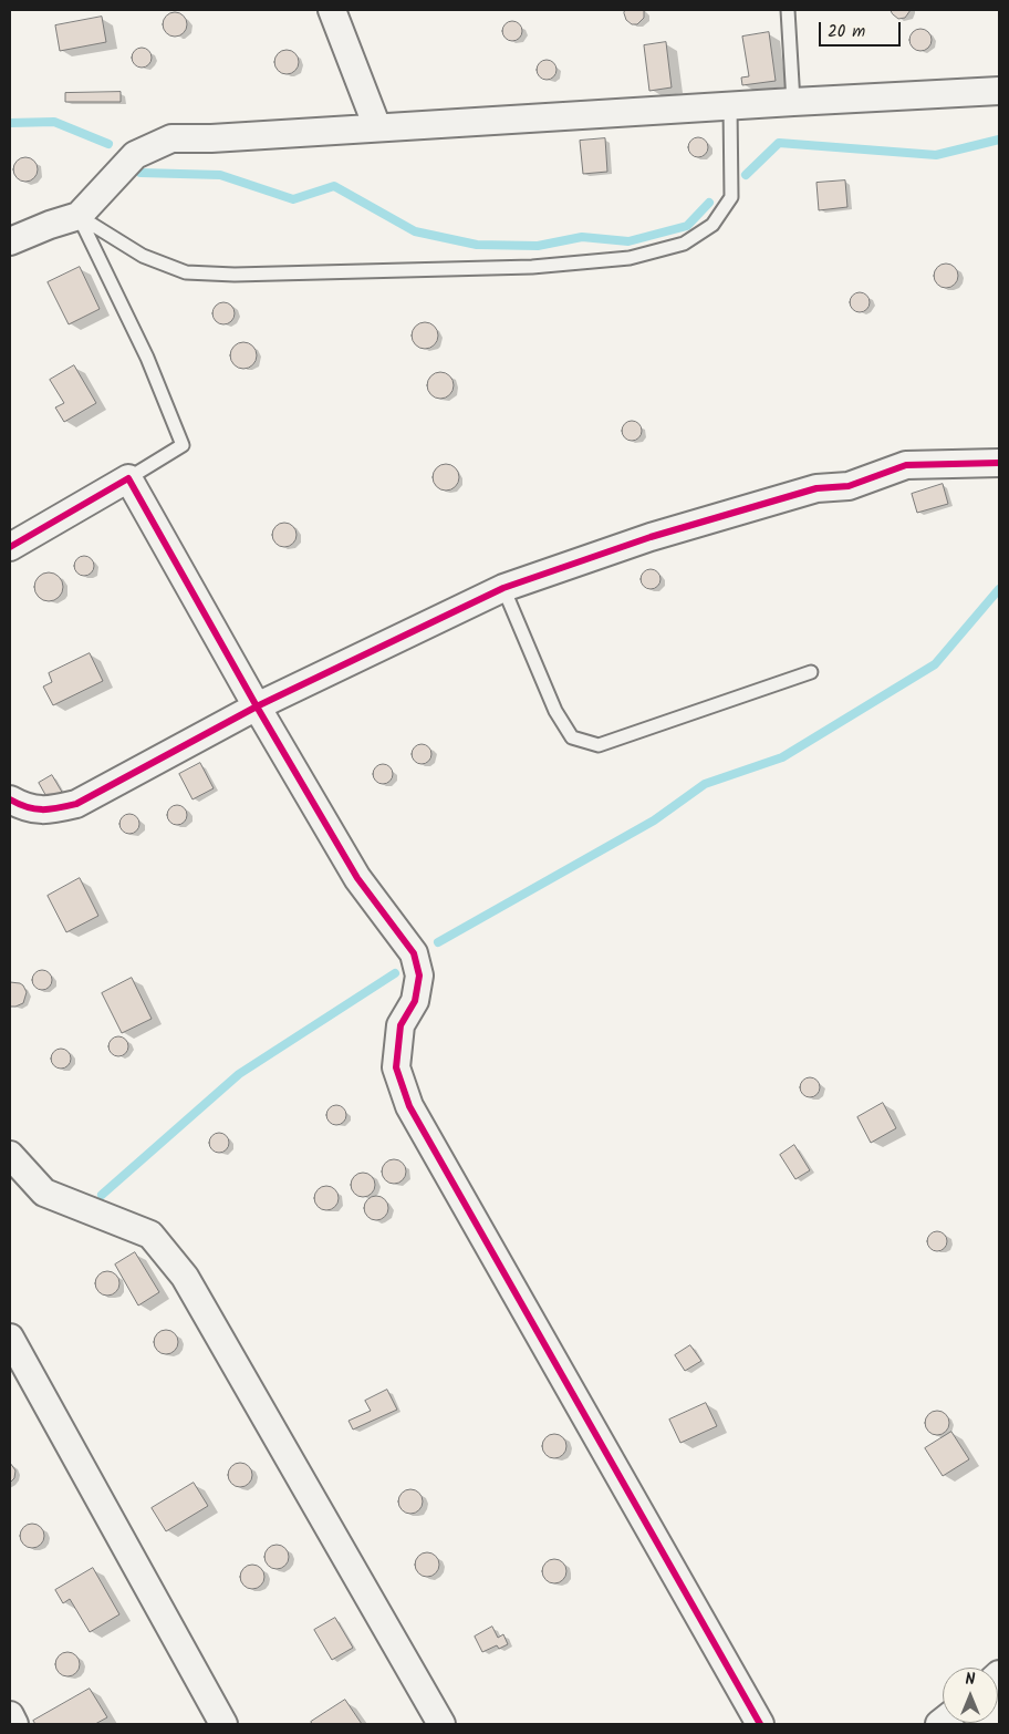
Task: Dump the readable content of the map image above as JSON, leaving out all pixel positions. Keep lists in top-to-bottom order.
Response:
{
  "scale_bar": "20 m",
  "north": "top"
}
